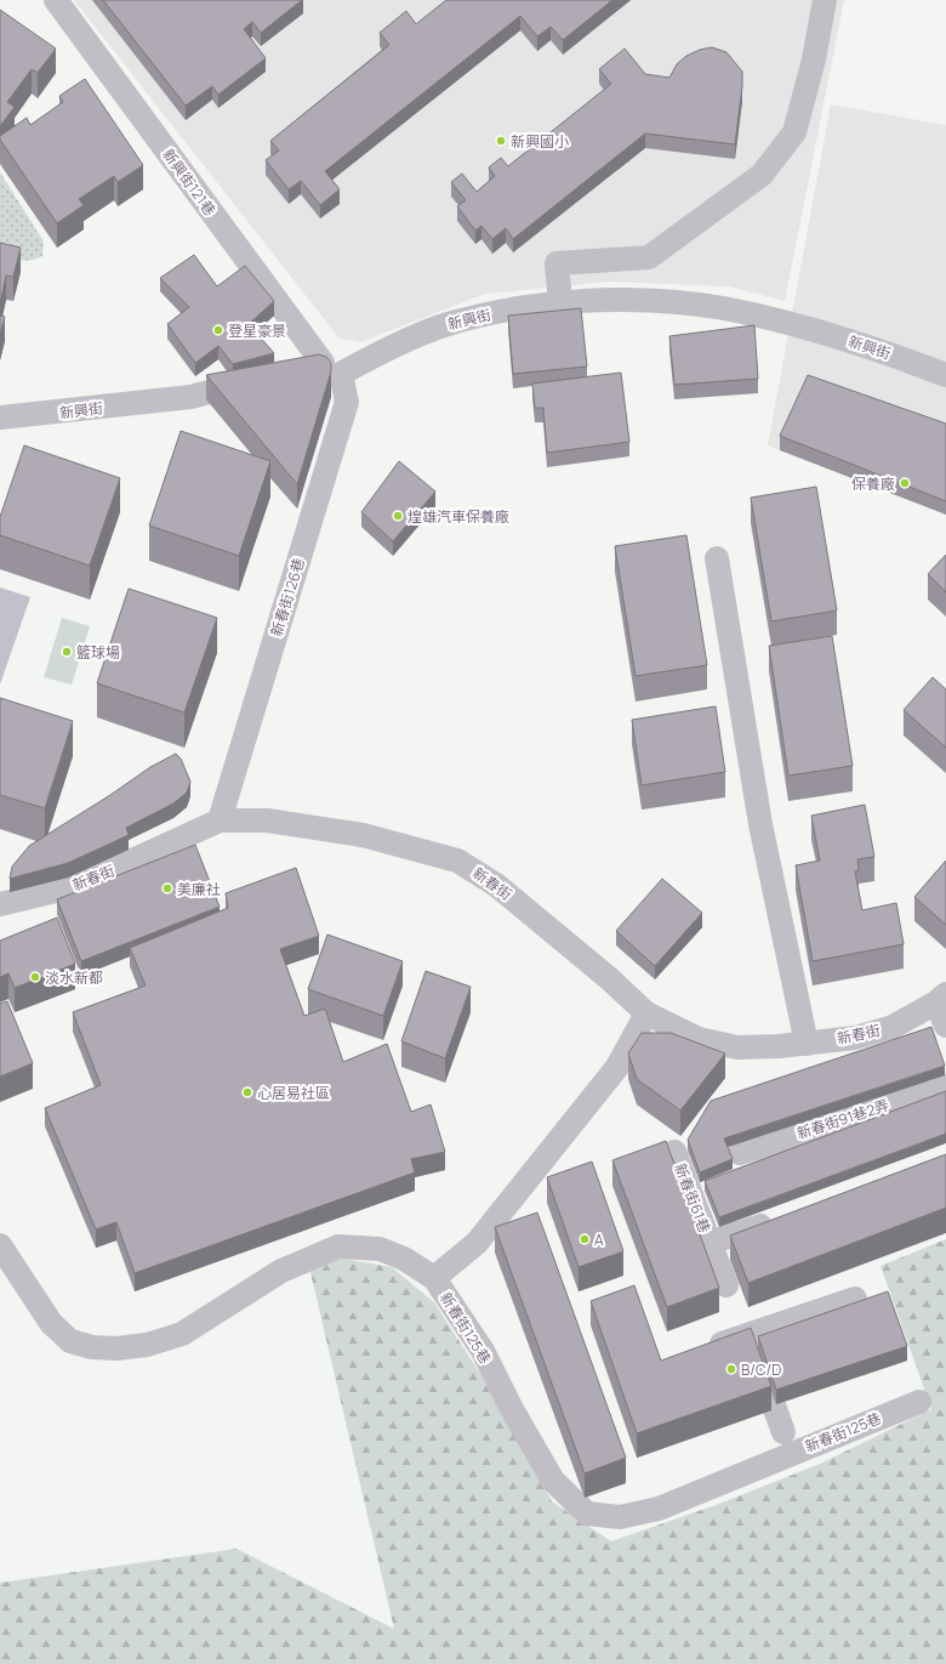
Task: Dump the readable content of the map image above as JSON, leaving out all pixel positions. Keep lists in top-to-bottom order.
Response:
{
  "streets": {
    "street": [
      "新興街121巷",
      "新興街",
      "新春街126巷",
      "新春街",
      "新春街91巷2弄",
      "新春街61巷",
      "新春街125巷"
    ]
  },
  "crossings": [
    ["新興街121巷", "新興街"],
    ["新興街121巷", "新春街126巷"],
    ["新興街", "新春街126巷"],
    ["新春街126巷", "新春街"]
  ],
  "places": [
    "新興國小",
    "登星豪景",
    "保養廠",
    "煌雄汽車保養廠",
    "籃球場",
    "美廉社",
    "淡水新都",
    "心居易社區",
    "A",
    "B/C/D"
  ]
}
